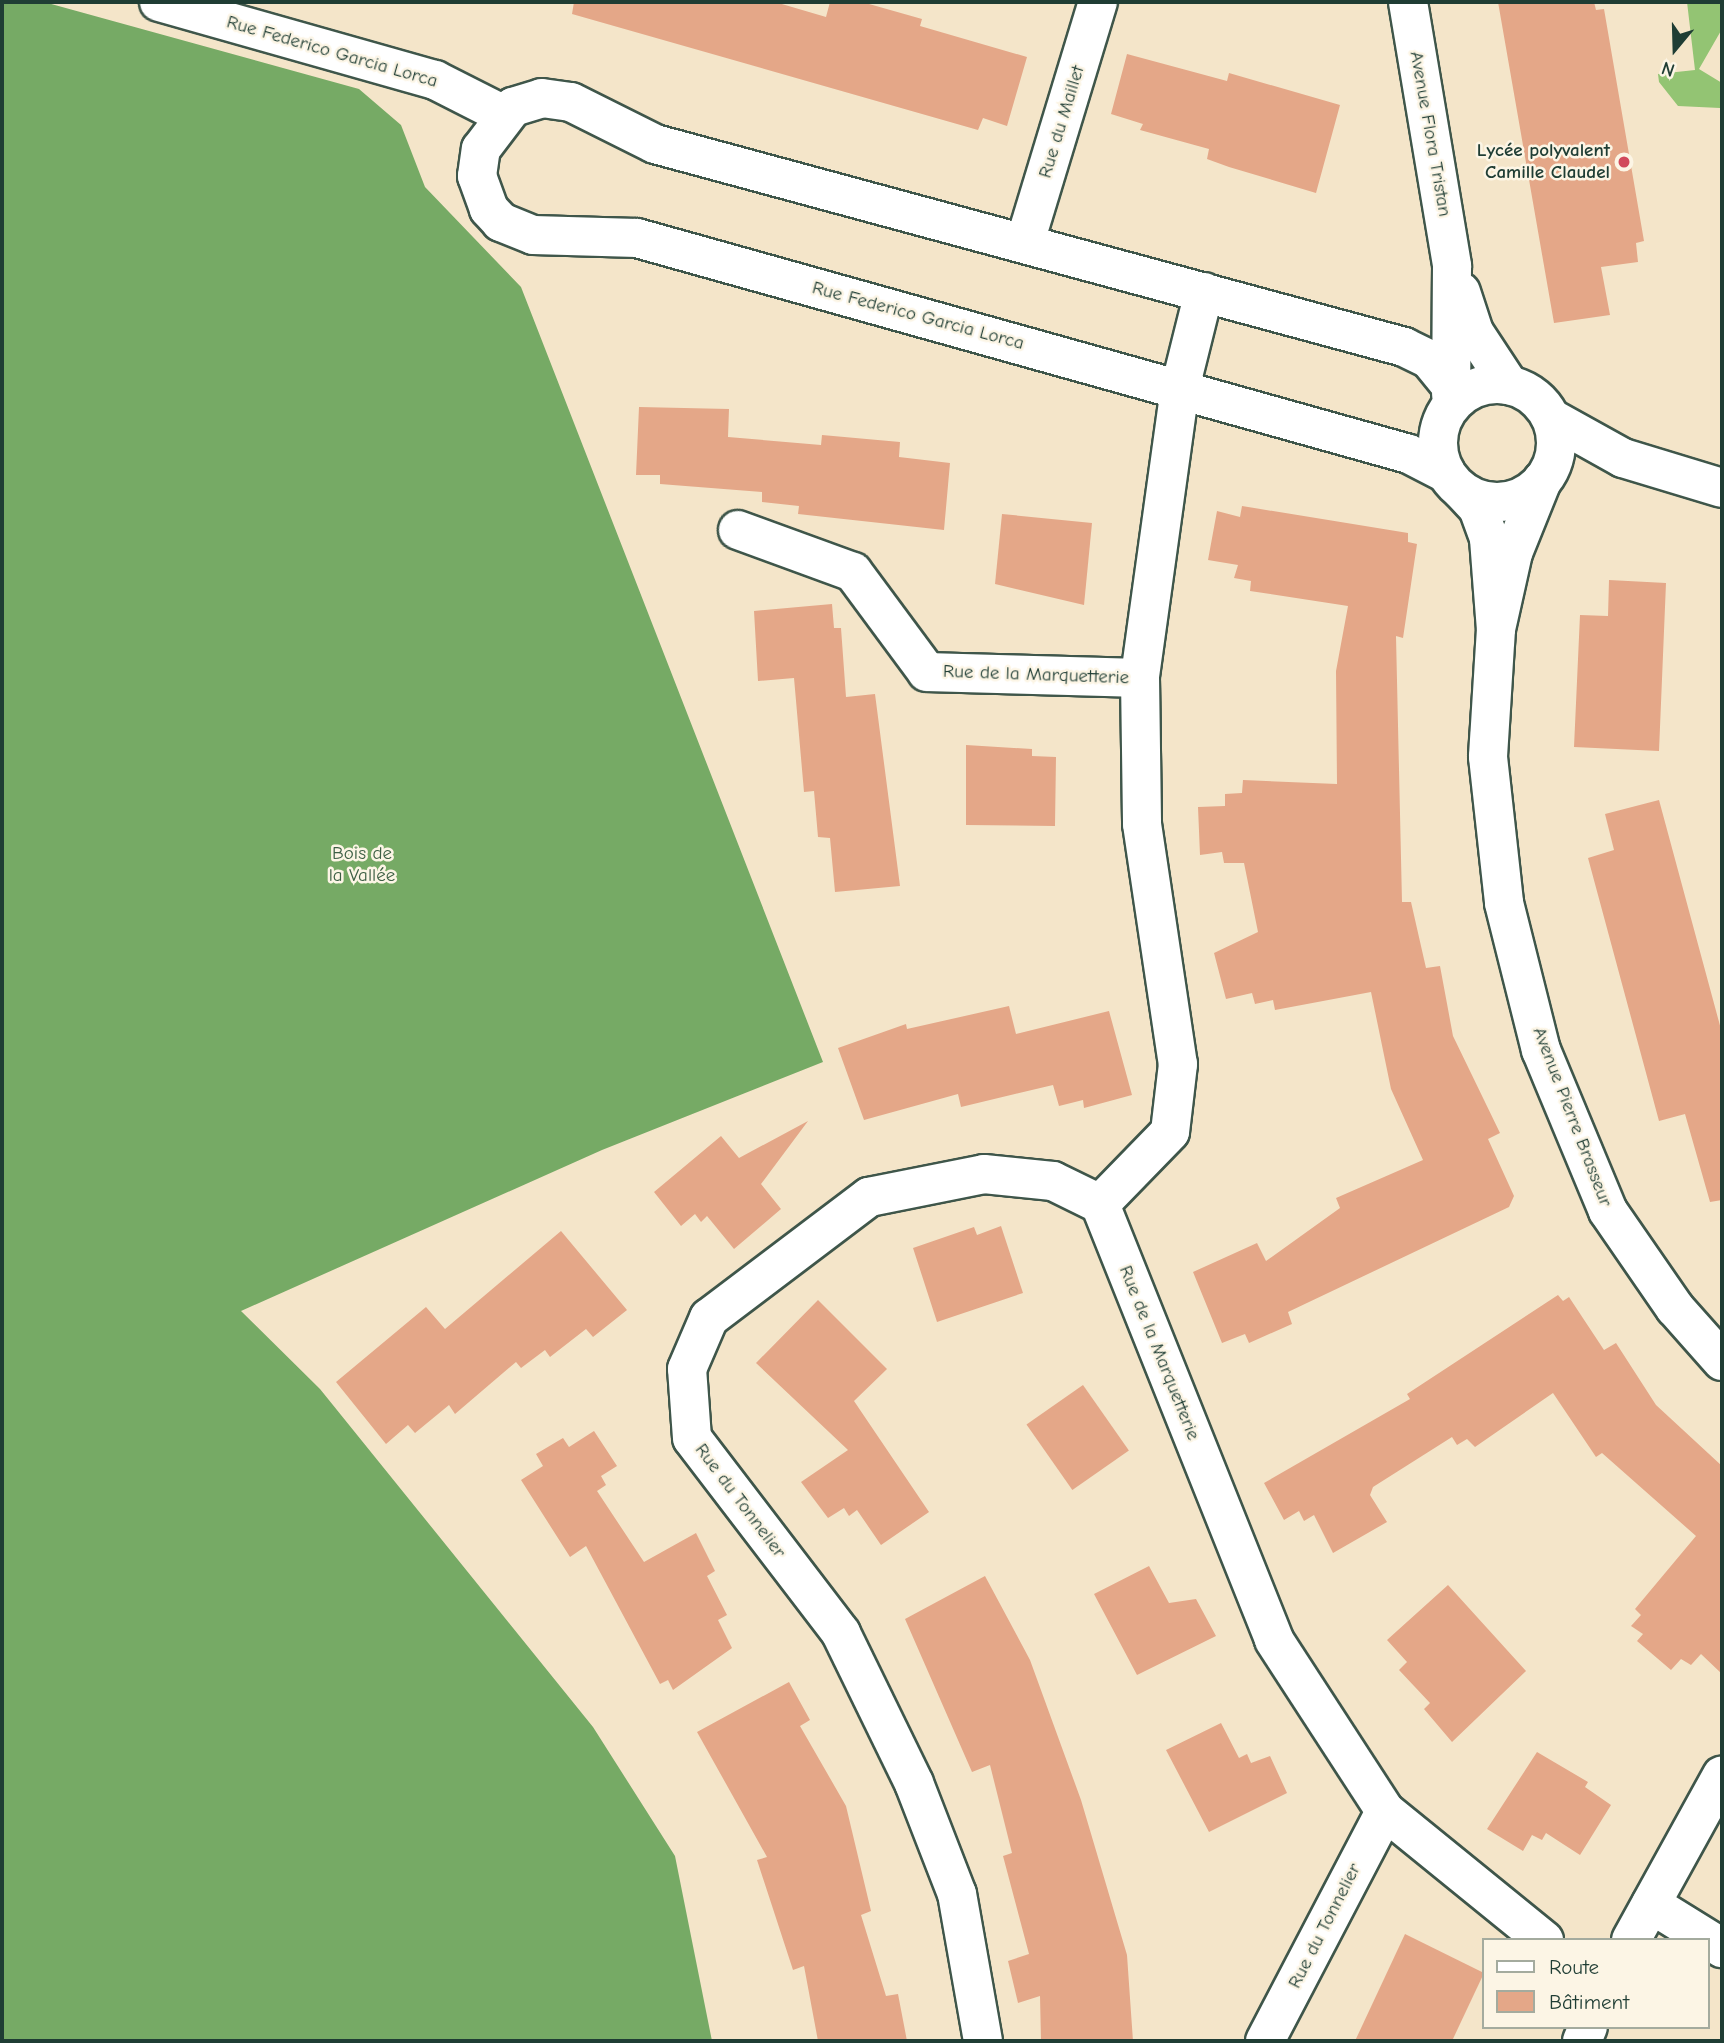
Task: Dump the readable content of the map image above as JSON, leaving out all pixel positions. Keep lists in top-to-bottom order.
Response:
{
  "streets": {
    "street": [
      "Rue Federico Garcia Lorca",
      "Rue du Maillet",
      "Avenue Flora Tristan",
      "Rue de la Marquetterie",
      "Avenue Pierre Brasseur",
      "Rue du Tonnelier"
    ]
  },
  "crossings": [
    ["Rue Federico Garcia Lorca", "Rue de la Marquetterie"],
    ["Rue Federico Garcia Lorca", "Avenue Pierre Brasseur"],
    ["Rue de la Marquetterie", "Rue du Tonnelier"]
  ],
  "parks": ["Bois de la Vallée"],
  "places": ["Lycée polyvalent Camille Claudel"],
  "legend": ["Route", "Bâtiment"],
  "north": "bottom"
}
